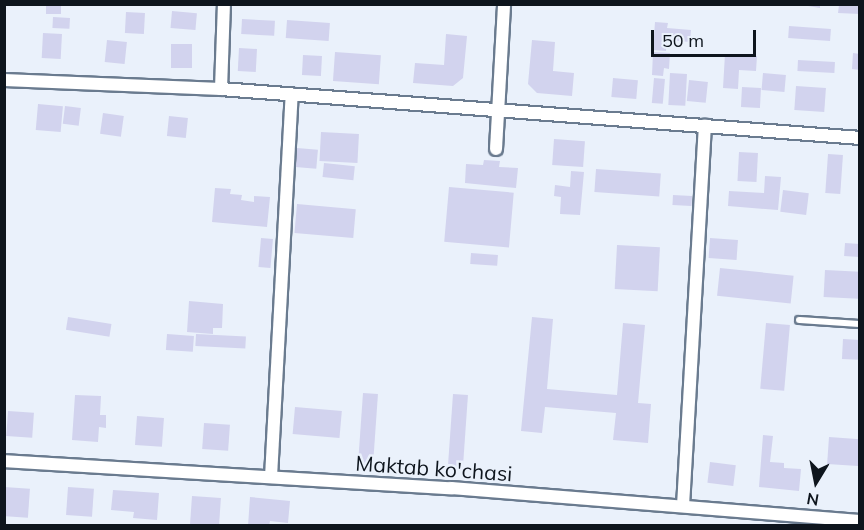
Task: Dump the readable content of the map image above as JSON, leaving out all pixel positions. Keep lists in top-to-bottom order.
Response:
{
  "streets": {
    "street": ["Maktab ko'chasi"]
  },
  "scale_bar": "50 m",
  "north": "bottom"
}
